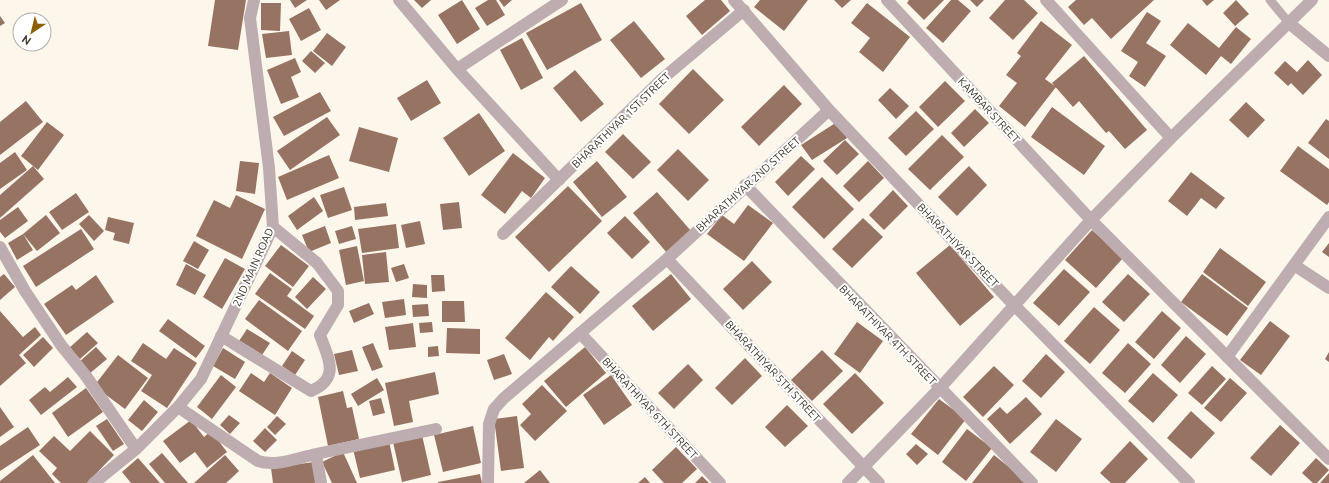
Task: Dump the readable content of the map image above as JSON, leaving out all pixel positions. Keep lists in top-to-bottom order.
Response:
{
  "streets": {
    "street": [
      "KAMBAR STREET",
      "BHARATHIYAR 1ST STREET",
      "BHARATHIYAR 2ND STREET",
      "BHARATHIYAR STREET",
      "2ND MAIN ROAD",
      "BHARATHIYAR 4TH STREET",
      "BHARATHIYAR 5TH STREET",
      "BHARATHIYAR 6TH STREET"
    ]
  },
  "crossings": [
    ["BHARATHIYAR 1ST STREET", "BHARATHIYAR STREET"],
    ["BHARATHIYAR 2ND STREET", "BHARATHIYAR STREET"],
    ["BHARATHIYAR 2ND STREET", "BHARATHIYAR 4TH STREET"],
    ["BHARATHIYAR 2ND STREET", "BHARATHIYAR 5TH STREET"],
    ["BHARATHIYAR 2ND STREET", "BHARATHIYAR 6TH STREET"]
  ],
  "north": "bottom left"
}
